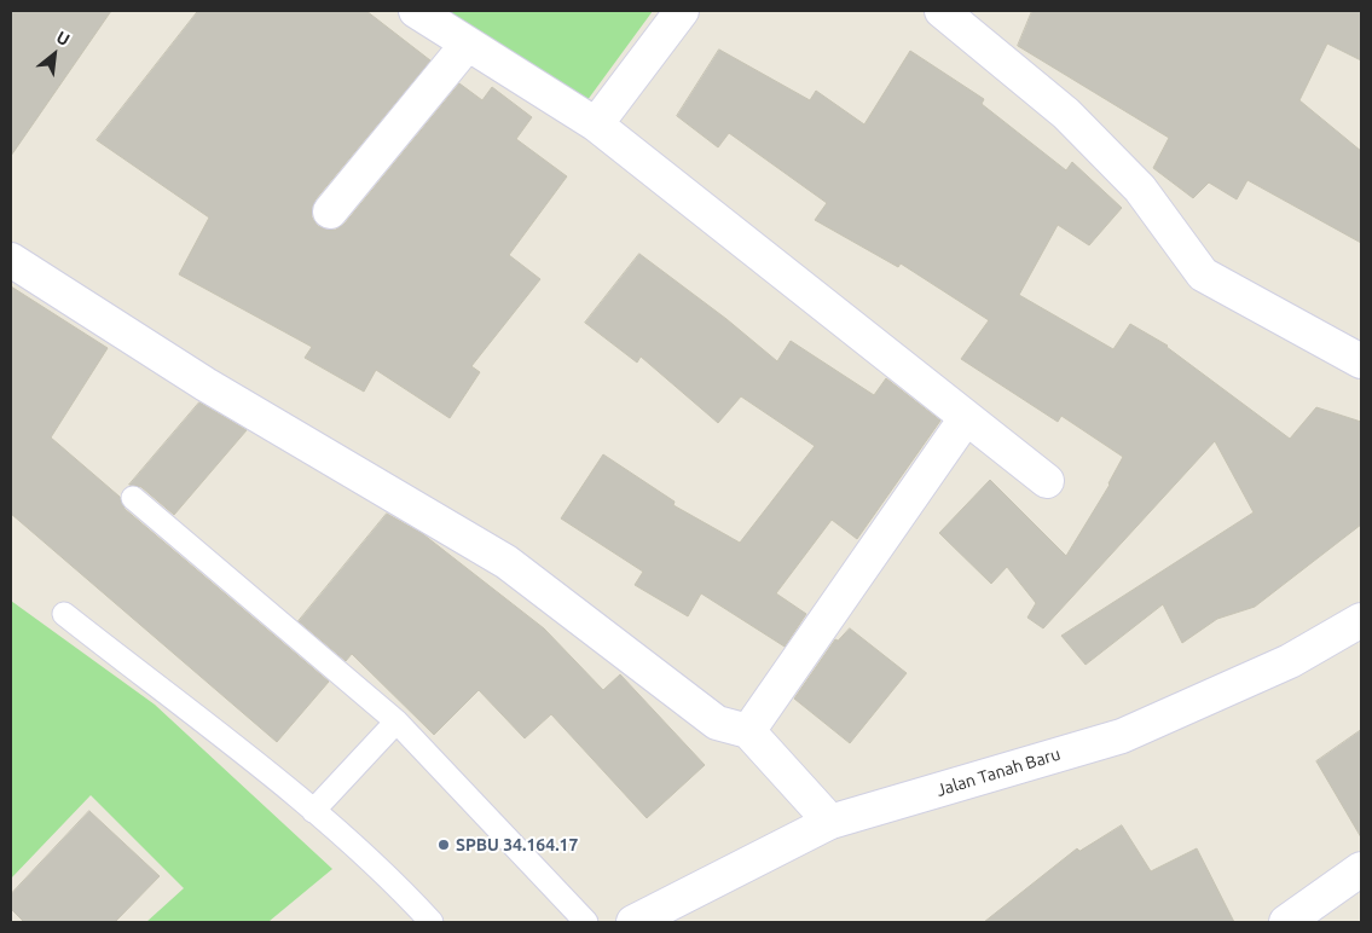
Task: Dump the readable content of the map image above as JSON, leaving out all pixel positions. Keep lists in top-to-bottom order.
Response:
{
  "streets": {
    "street": ["Jalan Tanah Baru"]
  },
  "places": ["SPBU 34.164.17"],
  "north": "top right"
}
